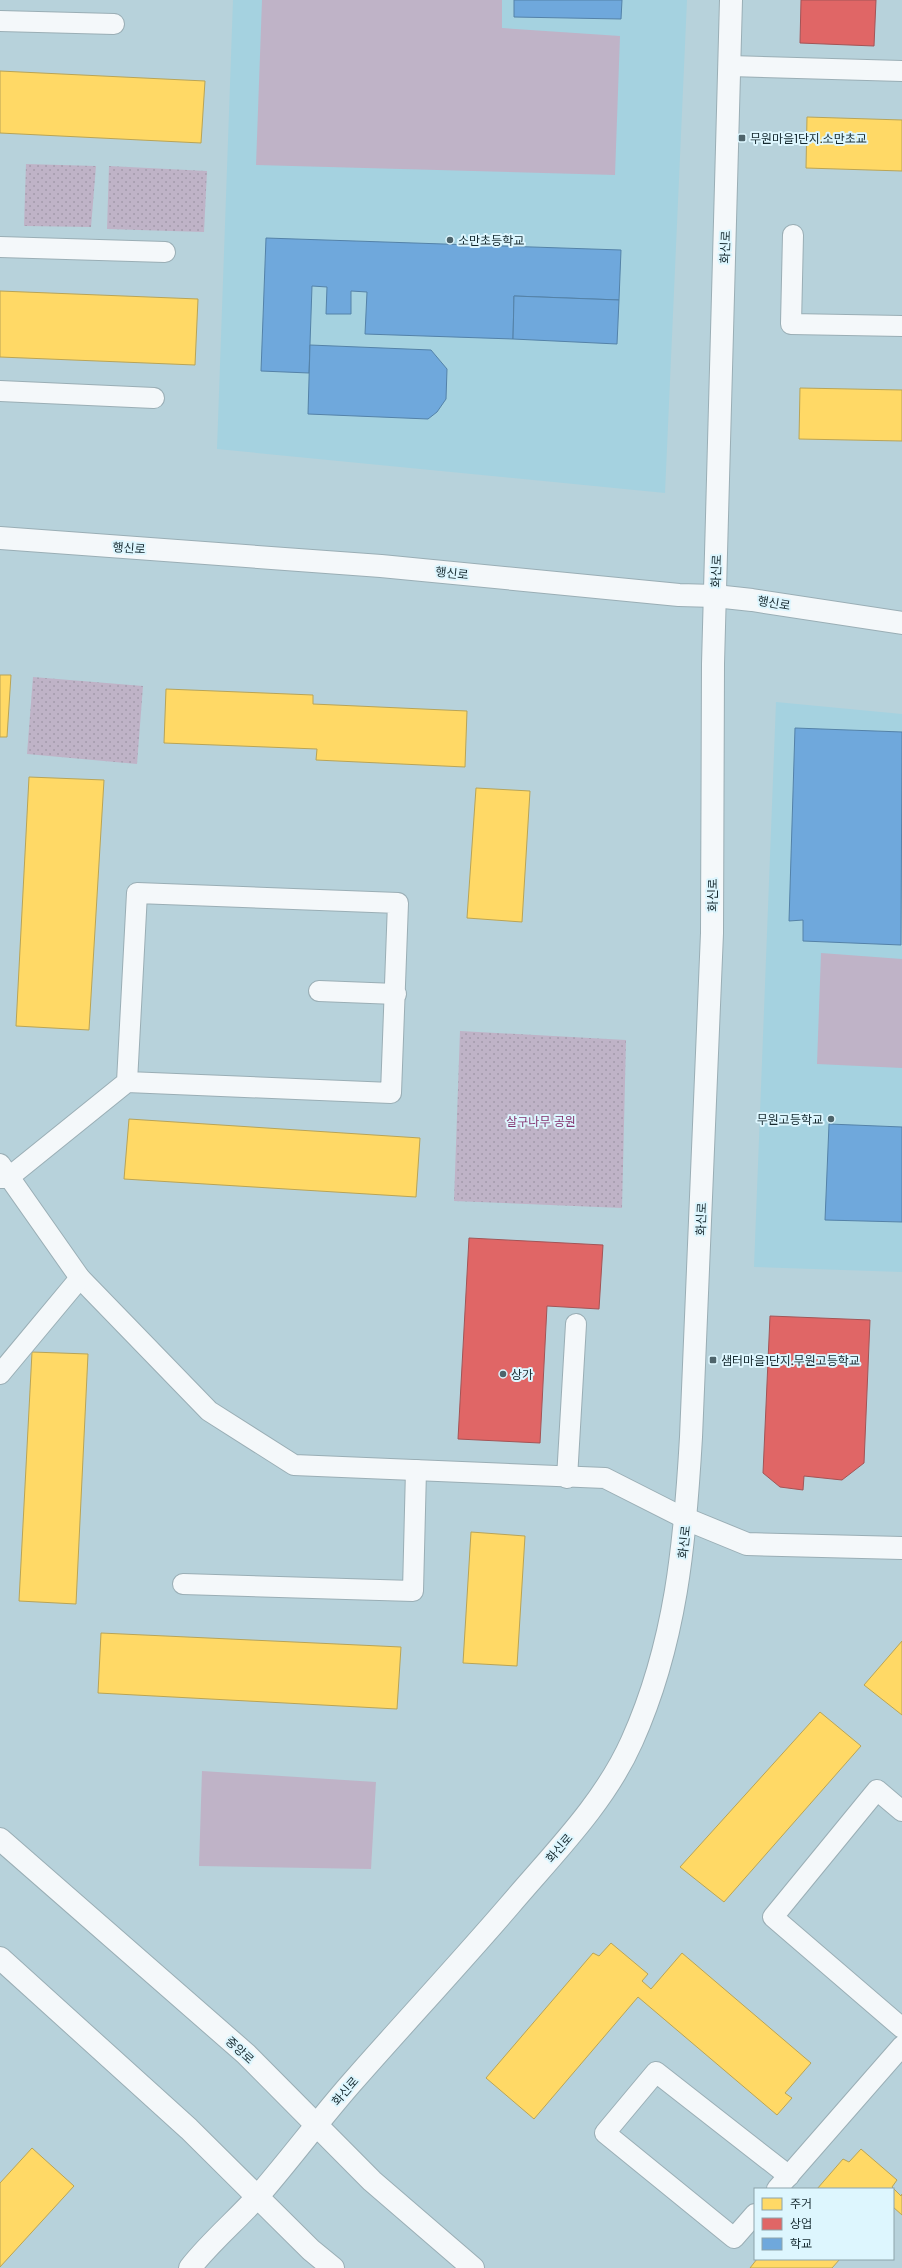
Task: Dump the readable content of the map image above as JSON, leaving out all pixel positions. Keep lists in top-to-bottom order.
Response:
{
  "streets": {
    "main road": ["화신로", "행신로", "중앙로"]
  },
  "crossings": [
    ["화신로", "행신로"],
    ["화신로", "중앙로"]
  ],
  "parks": ["살구나무 공원"],
  "places": {
    "transit": ["무원마을1단지.소만초교", "샘터마을1단지.무원고등학교"],
    "other": ["소만초등학교", "무원고등학교", "상가"]
  },
  "legend": ["주거", "상업", "학교"]
}
